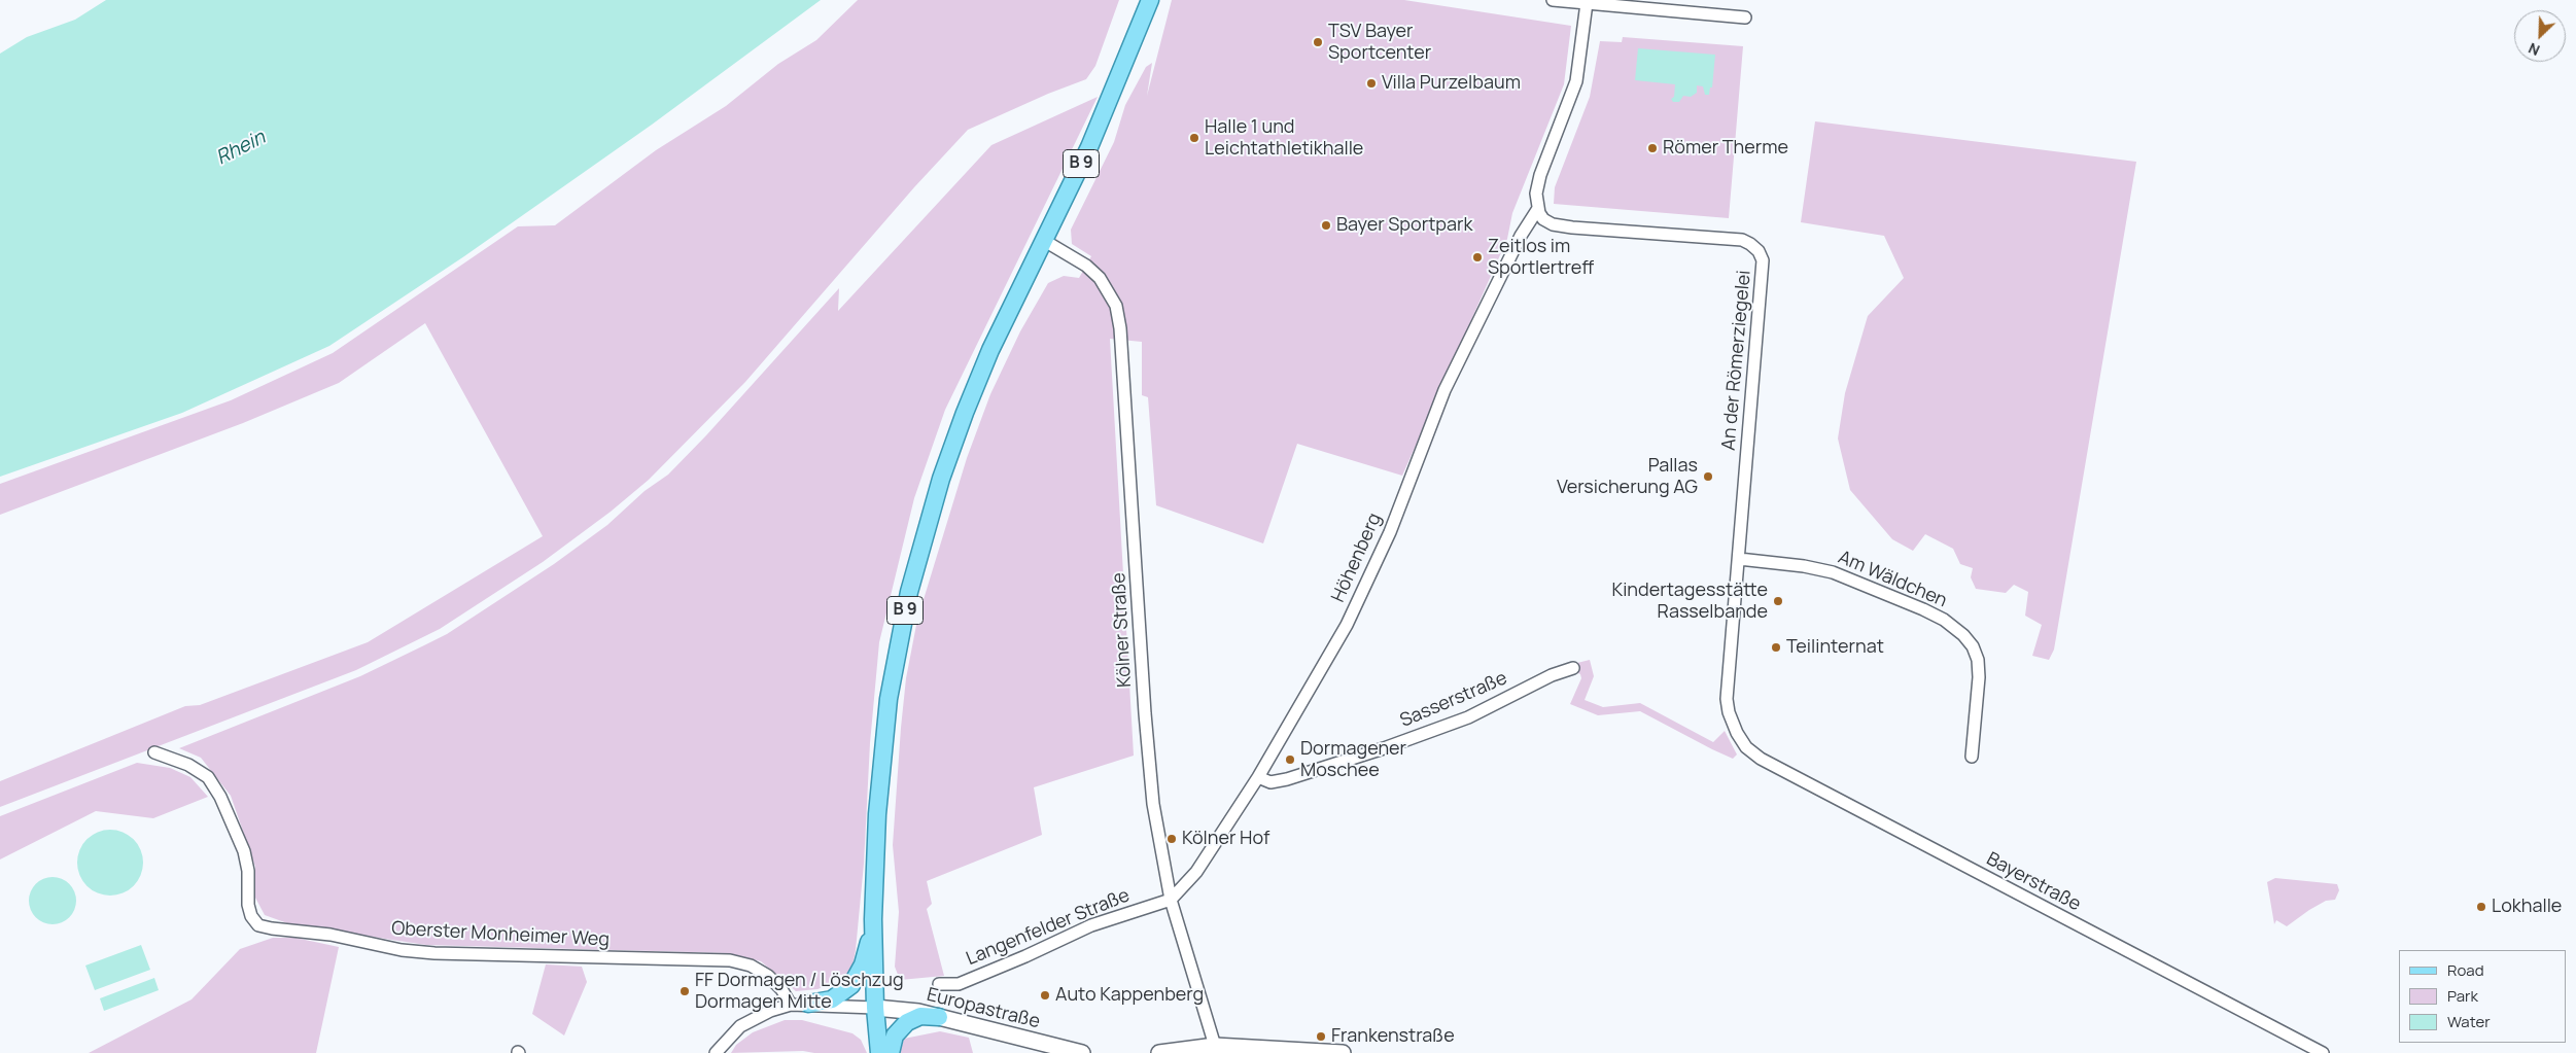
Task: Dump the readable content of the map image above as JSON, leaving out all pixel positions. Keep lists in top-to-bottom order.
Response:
{
  "streets": {
    "main road": ["B 9", "Europastraße"],
    "street": [
      "An der Römerziegelei",
      "Höhenberg",
      "Am Wäldchen",
      "Kölner Straße",
      "Sasserstraße",
      "Bayerstraße",
      "Langenfelder Straße",
      "Oberster Monheimer Weg"
    ]
  },
  "crossings": [
    ["B 9", "Kölner Straße"],
    ["B 9", "Europastraße"],
    ["An der Römerziegelei", "Höhenberg"],
    ["An der Römerziegelei", "Am Wäldchen"],
    ["An der Römerziegelei", "Bayerstraße"],
    ["Höhenberg", "Kölner Straße"],
    ["Höhenberg", "Sasserstraße"],
    ["Höhenberg", "Langenfelder Straße"],
    ["Kölner Straße", "Langenfelder Straße"]
  ],
  "water": ["Rhein"],
  "places": [
    "TSV Bayer Sportcenter",
    "Villa Purzelbaum",
    "Halle 1 und Leichtathletikhalle",
    "Römer Therme",
    "Bayer Sportpark",
    "Zeitlos im Sportlertreff",
    "Pallas Versicherung AG",
    "Kindertagesstätte Rasselbande",
    "Teilinternat",
    "Dormagener Moschee",
    "Kölner Hof",
    "Lokhalle",
    "FF Dormagen / Löschzug Dormagen Mitte",
    "Auto Kappenberg",
    "Frankenstraße"
  ],
  "legend": ["Road", "Park", "Water"],
  "north": "bottom left"
}
